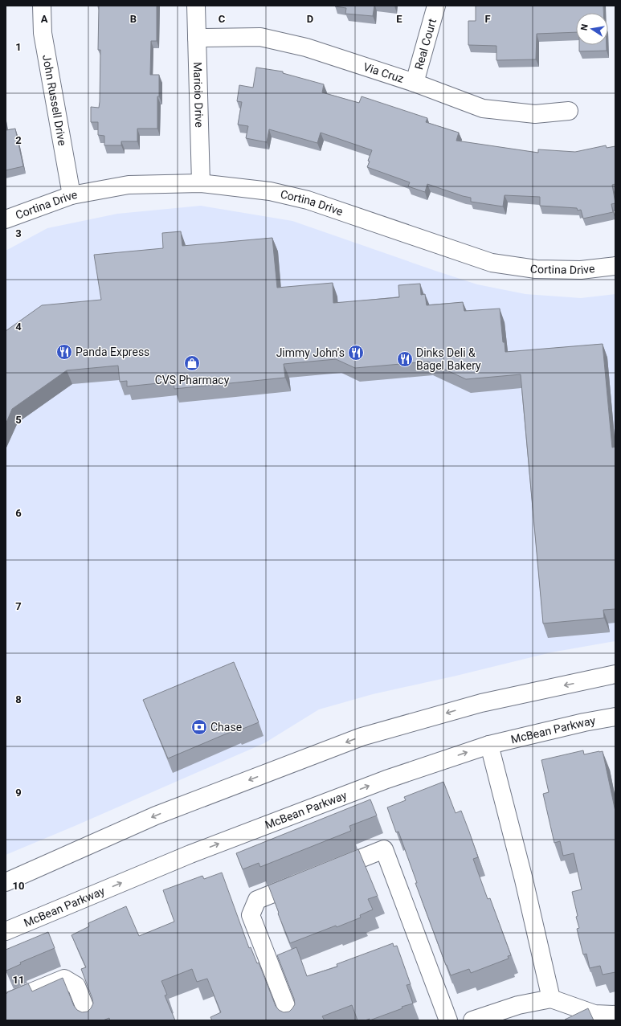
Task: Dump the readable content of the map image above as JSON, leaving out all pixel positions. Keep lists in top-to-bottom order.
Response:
{
  "streets": {
    "street": [
      "Real Court",
      "Via Cruz",
      "Maricio Drive",
      "John Russell Drive",
      "Cortina Drive",
      "McBean Parkway"
    ]
  },
  "crossings": [
    ["Real Court", "Via Cruz"],
    ["Via Cruz", "Maricio Drive"],
    ["Maricio Drive", "Cortina Drive"],
    ["John Russell Drive", "Cortina Drive"]
  ],
  "places": {
    "restaurant": ["Panda Express", "Jimmy John's", "Dinks Deli & Bagel Bakery"],
    "shop": ["CVS Pharmacy"],
    "bank": ["Chase"]
  },
  "north": "left",
  "grid": {
    "columns": [
      "A",
      "B",
      "C",
      "D",
      "E",
      "F"
    ],
    "rows": [
      "1",
      "2",
      "3",
      "4",
      "5",
      "6",
      "7",
      "8",
      "9",
      "10",
      "11"
    ]
  }
}
